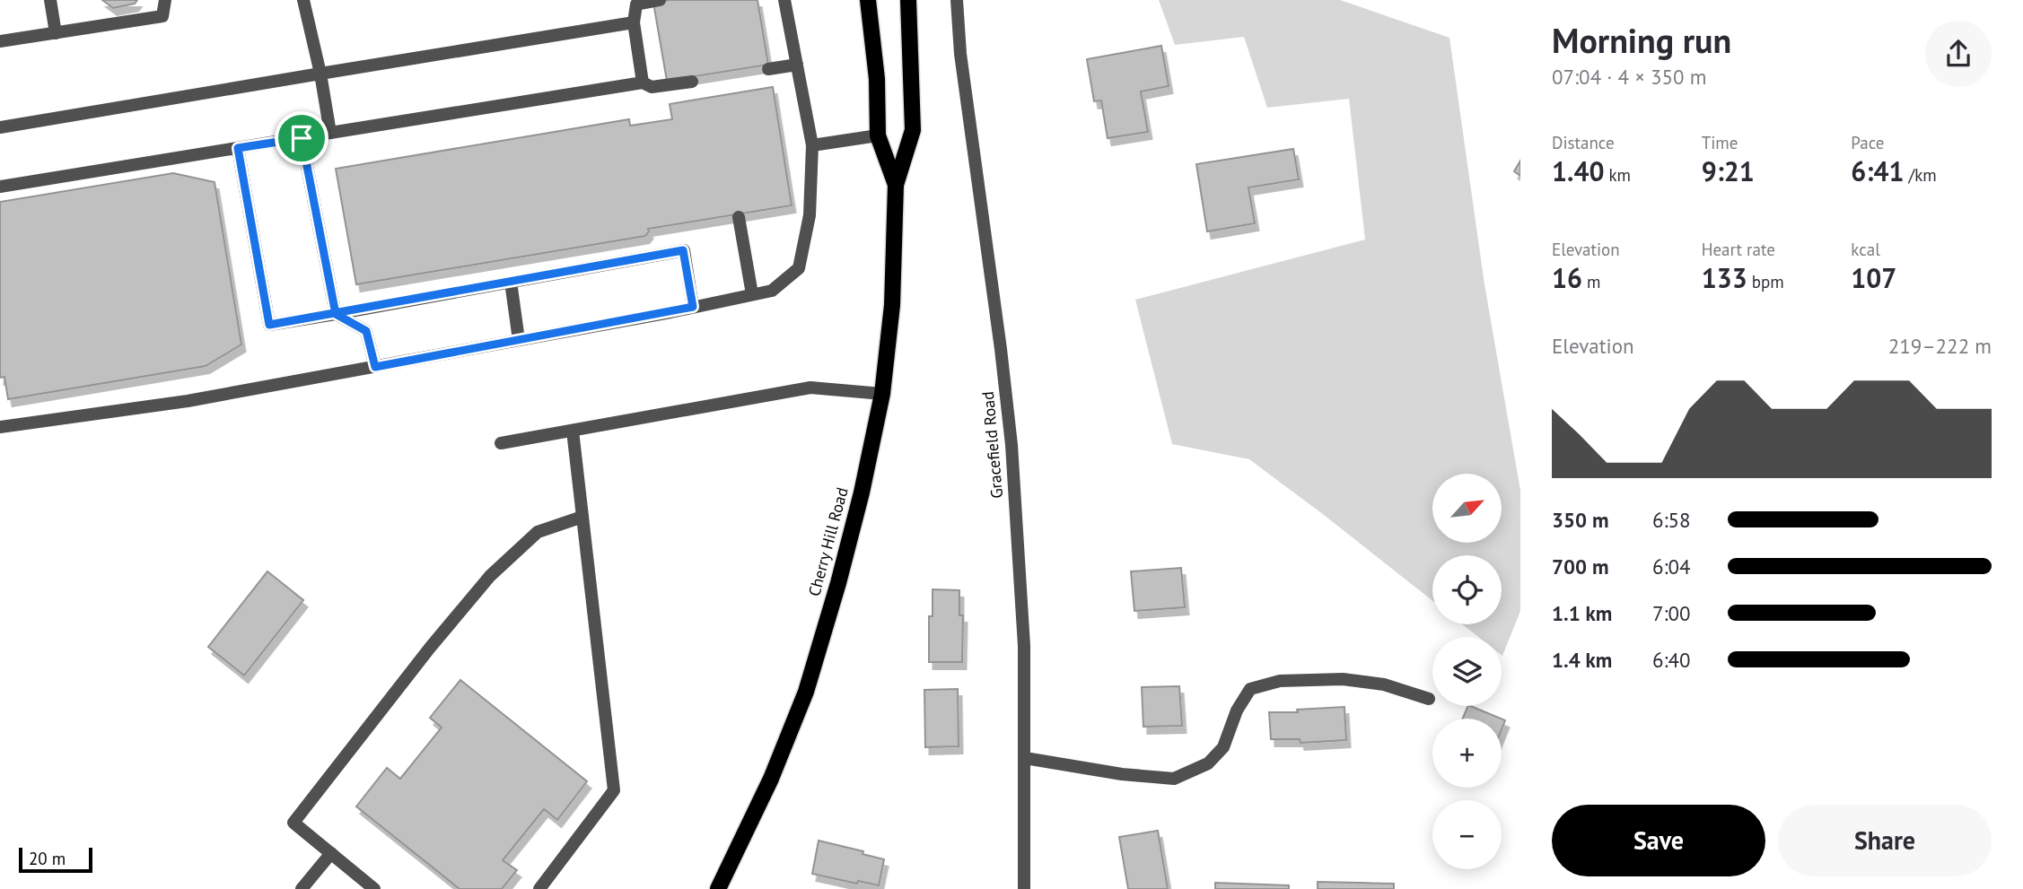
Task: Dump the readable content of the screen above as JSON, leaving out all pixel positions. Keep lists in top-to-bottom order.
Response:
{
  "streets": {
    "main road": ["Cherry Hill Road"],
    "street": ["Gracefield Road"]
  },
  "scale_bar": "20 m",
  "north": "top right",
  "page": {
    "heading": ["Morning run", "07:04 · 4 × 350 m"],
    "stats": [
      ["Distance", "1.40 km"],
      ["Time", "9:21"],
      ["Pace", "6:41 /km"],
      ["Elevation", "16 m"],
      ["Heart rate", "133 bpm"],
      ["kcal", "107"]
    ],
    "chart": ["Elevation", "219–222 m"],
    "map_buttons": ["+", "−"],
    "list": [
      {
        "name": "350 m",
        "note": "6:58"
      },
      {
        "name": "700 m",
        "note": "6:04"
      },
      {
        "name": "1.1 km",
        "note": "7:00"
      },
      {
        "name": "1.4 km",
        "note": "6:40"
      }
    ],
    "buttons": ["Save", "Share"],
    "scale": "20 m"
  }
}
